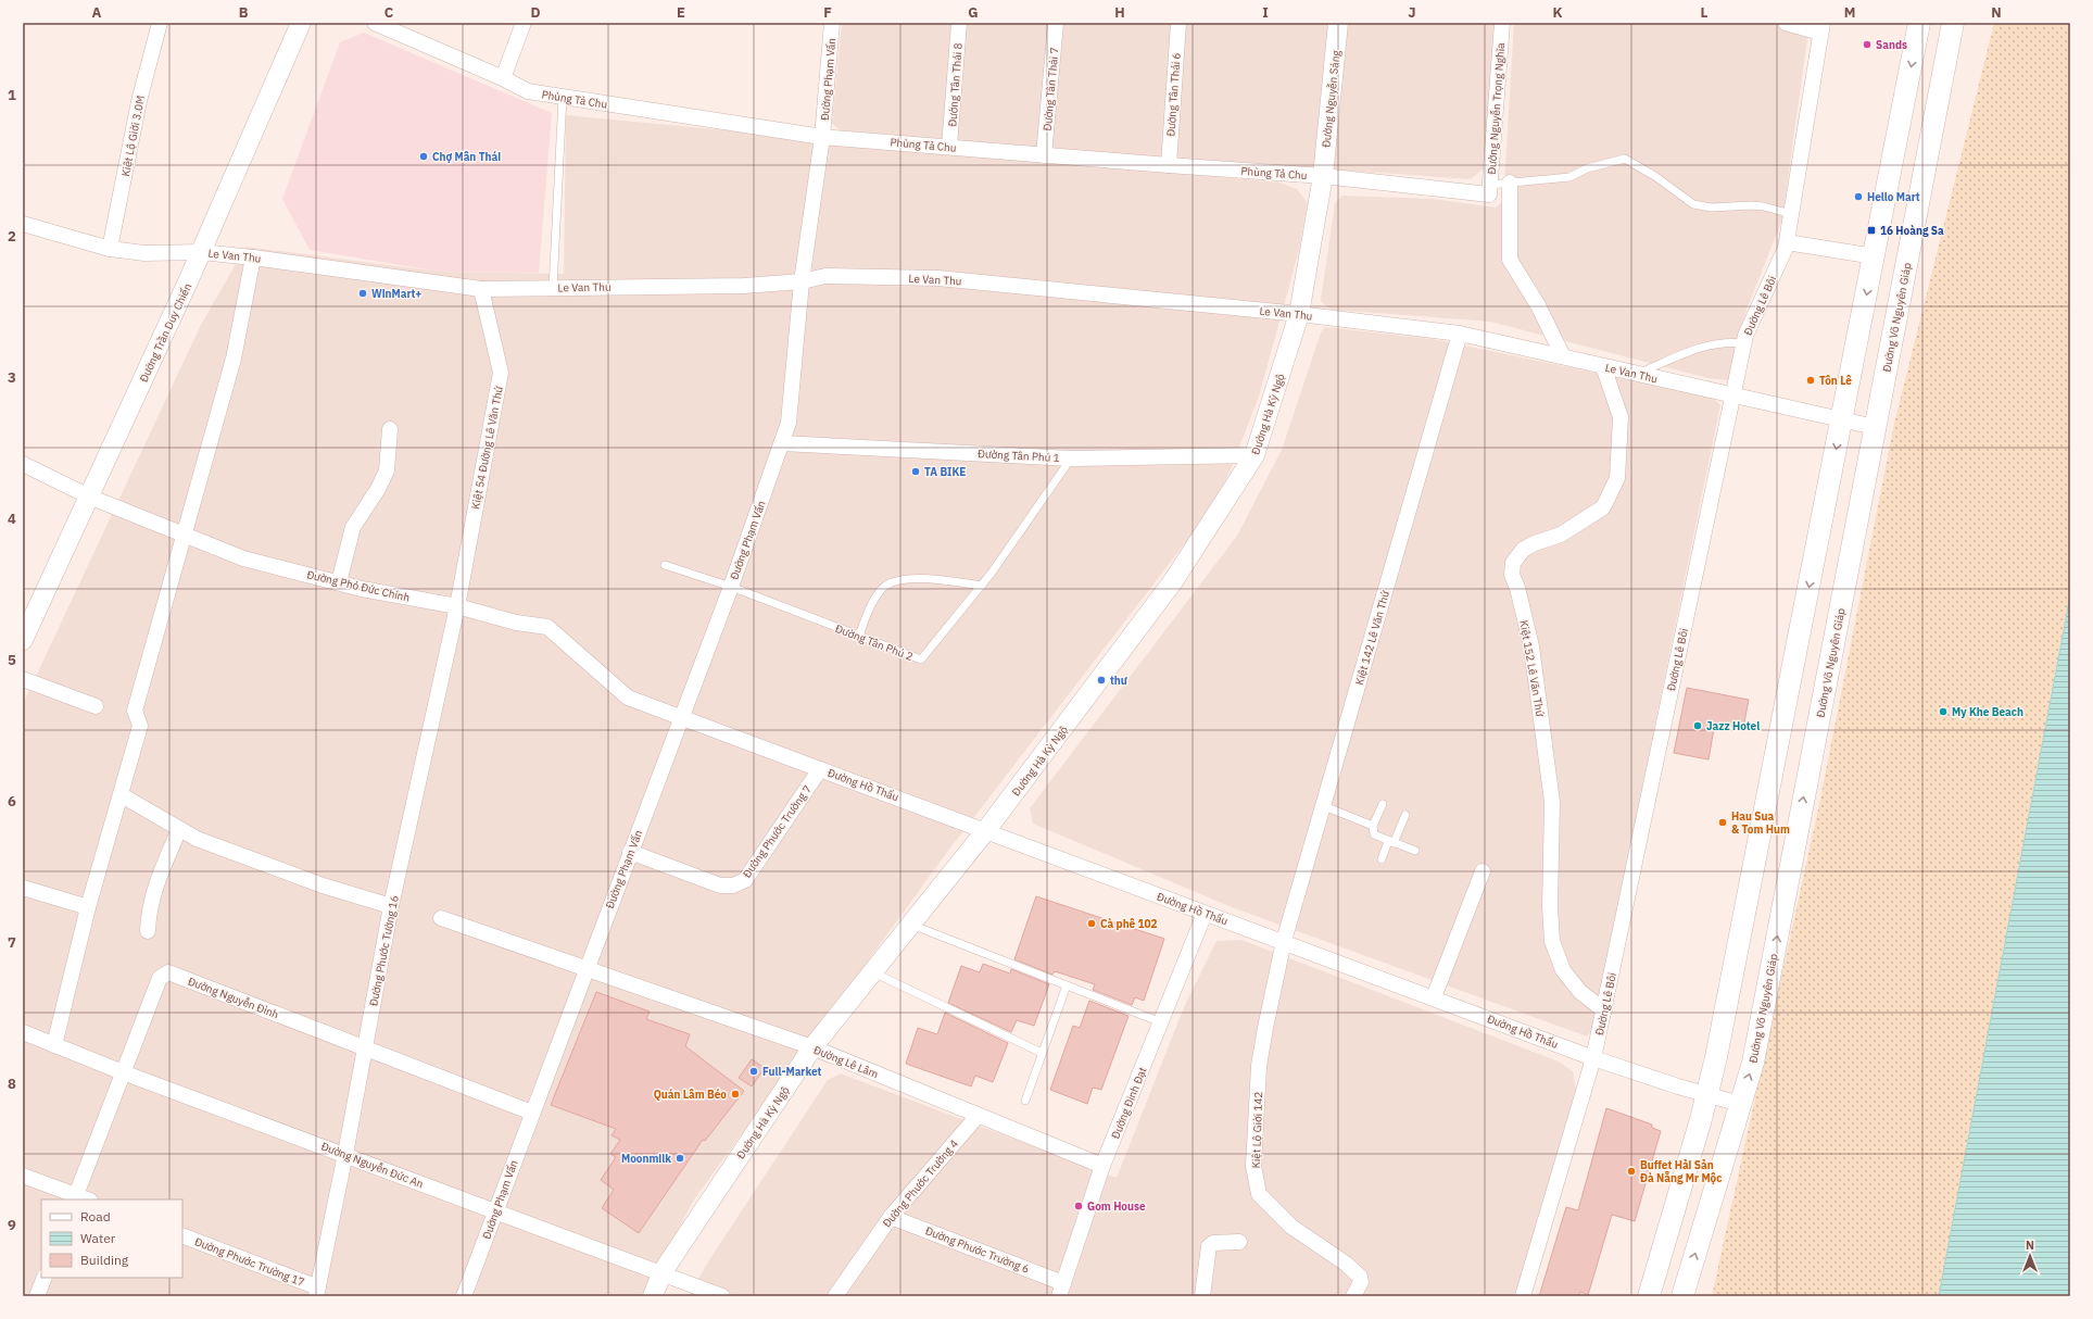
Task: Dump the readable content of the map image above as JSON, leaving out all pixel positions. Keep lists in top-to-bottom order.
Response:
{
  "streets": {
    "main road": ["Đường Võ Nguyên Giáp"],
    "street": [
      "Đường Phạm Vấn",
      "Đường Tân Thái 8",
      "Đường Tân Thái 7",
      "Đường Tân Thái 6",
      "Phùng Tả Chu",
      "Đường Nguyễn Sáng",
      "Đường Nguyễn Trọng Nghĩa",
      "Kiệt Lộ Giời 3.0M",
      "Le Van Thu",
      "Đường Lê Bôi",
      "Đường Trần Duy Chiến",
      "Đường Hà Kỳ Ngộ",
      "Kiệt 54 Đường Lê Văn Thứ",
      "Đường Tân Phú 1",
      "Đường Phó Đức Chính",
      "Kiệt 142 Lê Văn Thứ",
      "Kiệt 152 Lê Văn Thứ",
      "Đường Hồ Thấu",
      "Đường Phước Trường 7",
      "Đường Phước Tường 16",
      "Đường Nguyễn Đình",
      "Đường Lê Lâm",
      "Đường Đinh Đạt",
      "Kiệt Lộ Giời 142",
      "Đường Nguyễn Đức An",
      "Đường Phước Trường 4",
      "Đường Phước Trường 6",
      "Đường Phước Trường 17"
    ],
    "lane": ["Đường Tân Phú 2"]
  },
  "crossings": [
    ["Đường Phạm Vấn", "Phùng Tả Chu"],
    ["Đường Phạm Vấn", "Le Van Thu"],
    ["Đường Phạm Vấn", "Đường Tân Phú 1"],
    ["Đường Phạm Vấn", "Đường Phó Đức Chính"],
    ["Đường Phạm Vấn", "Đường Tân Phú 2"],
    ["Đường Phạm Vấn", "Đường Hồ Thấu"],
    ["Đường Phạm Vấn", "Đường Phước Trường 7"],
    ["Đường Phạm Vấn", "Đường Nguyễn Đình"],
    ["Đường Phạm Vấn", "Đường Lê Lâm"],
    ["Đường Phạm Vấn", "Đường Nguyễn Đức An"],
    ["Đường Tân Thái 8", "Phùng Tả Chu"],
    ["Đường Tân Thái 7", "Phùng Tả Chu"],
    ["Đường Tân Thái 6", "Phùng Tả Chu"],
    ["Phùng Tả Chu", "Đường Nguyễn Sáng"],
    ["Phùng Tả Chu", "Đường Nguyễn Trọng Nghĩa"],
    ["Phùng Tả Chu", "Đường Hà Kỳ Ngộ"],
    ["Đường Nguyễn Sáng", "Đường Hà Kỳ Ngộ"],
    ["Kiệt Lộ Giời 3.0M", "Le Van Thu"],
    ["Le Van Thu", "Đường Lê Bôi"],
    ["Le Van Thu", "Đường Võ Nguyên Giáp"],
    ["Le Van Thu", "Đường Trần Duy Chiến"],
    ["Le Van Thu", "Đường Hà Kỳ Ngộ"],
    ["Le Van Thu", "Kiệt 54 Đường Lê Văn Thứ"],
    ["Le Van Thu", "Kiệt 142 Lê Văn Thứ"],
    ["Le Van Thu", "Kiệt 152 Lê Văn Thứ"],
    ["Đường Lê Bôi", "Kiệt 152 Lê Văn Thứ"],
    ["Đường Lê Bôi", "Đường Hồ Thấu"],
    ["Đường Võ Nguyên Giáp", "Đường Hồ Thấu"],
    ["Đường Trần Duy Chiến", "Đường Phó Đức Chính"],
    ["Đường Hà Kỳ Ngộ", "Đường Tân Phú 1"],
    ["Đường Hà Kỳ Ngộ", "Đường Hồ Thấu"],
    ["Đường Hà Kỳ Ngộ", "Đường Lê Lâm"],
    ["Đường Hà Kỳ Ngộ", "Đường Nguyễn Đức An"],
    ["Kiệt 54 Đường Lê Văn Thứ", "Đường Phó Đức Chính"],
    ["Kiệt 54 Đường Lê Văn Thứ", "Đường Phước Tường 16"],
    ["Đường Tân Phú 1", "Đường Tân Phú 2"],
    ["Đường Phó Đức Chính", "Đường Hồ Thấu"],
    ["Đường Phó Đức Chính", "Đường Phước Tường 16"],
    ["Kiệt 142 Lê Văn Thứ", "Đường Hồ Thấu"],
    ["Kiệt 142 Lê Văn Thứ", "Kiệt Lộ Giời 142"],
    ["Đường Hồ Thấu", "Đường Phước Trường 7"],
    ["Đường Hồ Thấu", "Đường Đinh Đạt"],
    ["Đường Hồ Thấu", "Kiệt Lộ Giời 142"],
    ["Đường Phước Tường 16", "Đường Nguyễn Đình"],
    ["Đường Phước Tường 16", "Đường Nguyễn Đức An"],
    ["Đường Phước Tường 16", "Đường Phước Trường 17"],
    ["Đường Nguyễn Đình", "Đường Nguyễn Đức An"],
    ["Đường Lê Lâm", "Đường Đinh Đạt"],
    ["Đường Lê Lâm", "Đường Phước Trường 4"],
    ["Đường Đinh Đạt", "Đường Phước Trường 6"],
    ["Đường Phước Trường 4", "Đường Phước Trường 6"]
  ],
  "places": {
    "other": [
      "Sands",
      "Chợ Mân Thái",
      "Hello Mart",
      "WinMart+",
      "Tôn Lê",
      "TA BIKE",
      "thư",
      "My Khe Beach",
      "Jazz Hotel",
      "Hau Sua & Tom Hum",
      "Cà phê 102",
      "Full-Market",
      "Quán Lâm Béo",
      "Moonmilk",
      "Buffet Hải Sản Đà Nẵng Mr Mộc",
      "Gom House"
    ],
    "transit": ["16 Hoàng Sa"]
  },
  "legend": ["Road", "Water", "Building"],
  "north": "top",
  "grid": {
    "columns": [
      "A",
      "B",
      "C",
      "D",
      "E",
      "F",
      "G",
      "H",
      "I",
      "J",
      "K",
      "L",
      "M",
      "N"
    ],
    "rows": [
      "1",
      "2",
      "3",
      "4",
      "5",
      "6",
      "7",
      "8",
      "9"
    ]
  }
}
